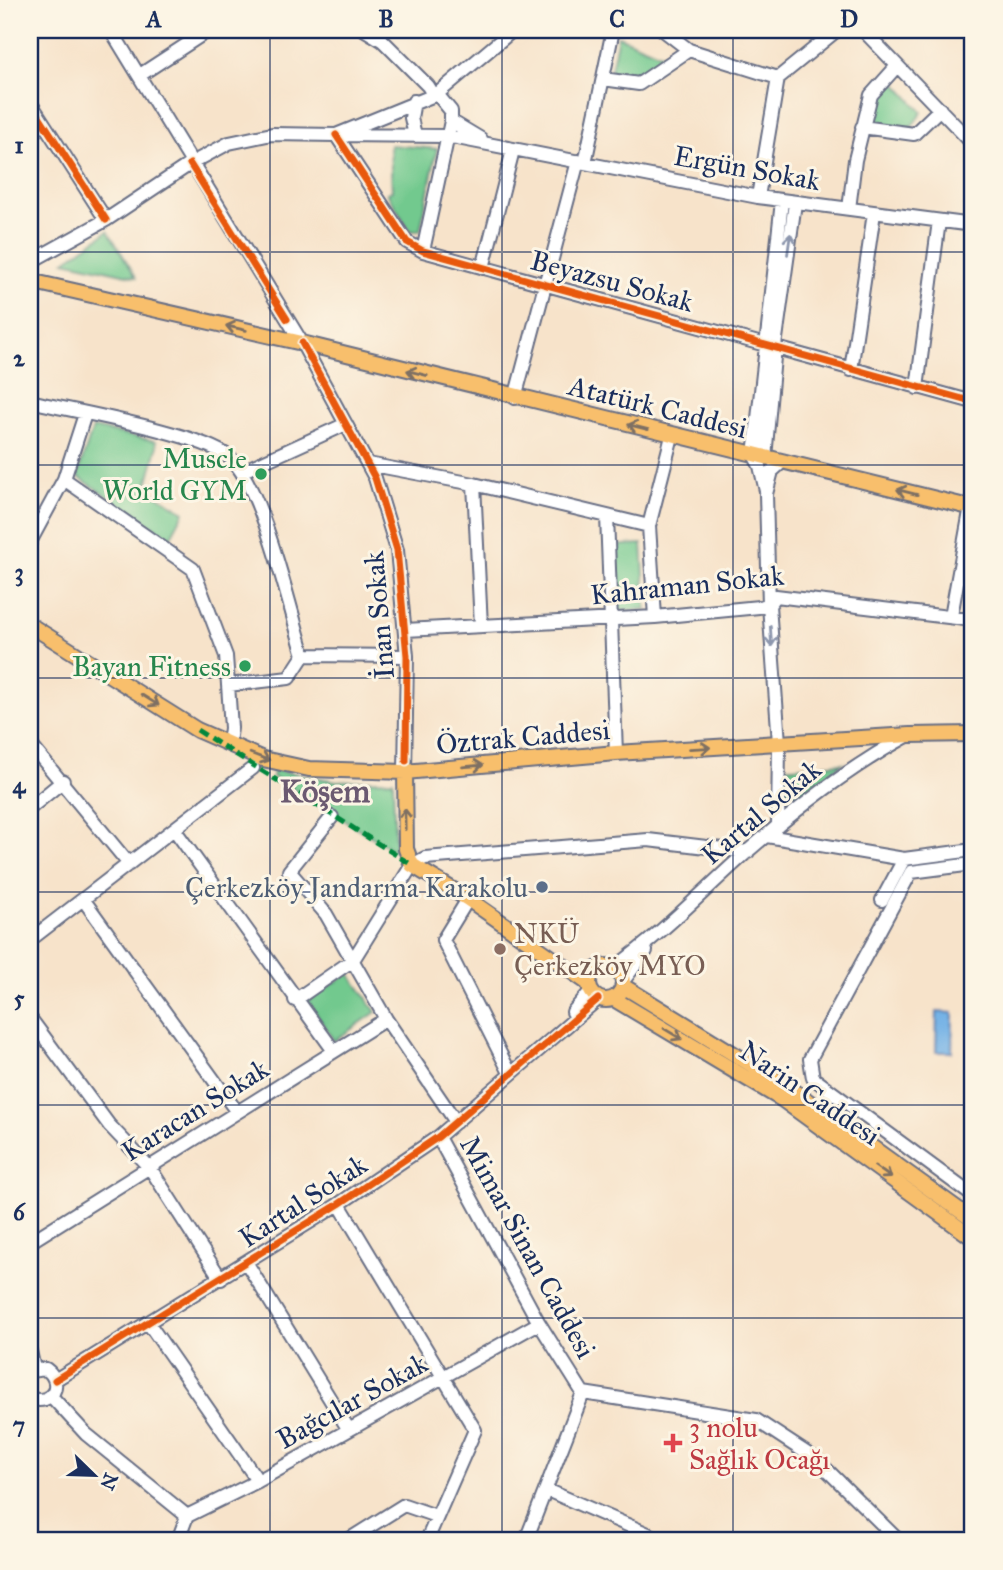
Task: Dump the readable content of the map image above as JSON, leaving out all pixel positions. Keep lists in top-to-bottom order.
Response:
{
  "streets": {
    "main road": ["Atatürk Caddesi", "Öztrak Caddesi", "Narin Caddesi"],
    "street": [
      "Ergün Sokak",
      "Beyazsu Sokak",
      "Kahraman Sokak",
      "İnan Sokak",
      "Kartal Sokak",
      "Karacan Sokak",
      "Mimar Sinan Caddesi",
      "Bağcılar Sokak"
    ]
  },
  "crossings": [
    ["Ergün Sokak", "Beyazsu Sokak"],
    ["Ergün Sokak", "İnan Sokak"],
    ["Atatürk Caddesi", "İnan Sokak"],
    ["Kahraman Sokak", "İnan Sokak"],
    ["İnan Sokak", "Öztrak Caddesi"],
    ["Öztrak Caddesi", "Kartal Sokak"],
    ["Kartal Sokak", "Mimar Sinan Caddesi"],
    ["Mimar Sinan Caddesi", "Bağcılar Sokak"]
  ],
  "one_way": ["Atatürk Caddesi", "Öztrak Caddesi"],
  "districts": ["Köşem"],
  "places": {
    "other": [
      "Muscle World GYM",
      "Bayan Fitness",
      "Çerkezköy Jandarma Karakolu",
      "NKÜ Çerkezköy MYO"
    ],
    "health": ["3 nolu Sağlık Ocağı"]
  },
  "north": "bottom right",
  "grid": {
    "columns": [
      "A",
      "B",
      "C",
      "D"
    ],
    "rows": [
      "1",
      "2",
      "3",
      "4",
      "5",
      "6",
      "7"
    ]
  }
}
